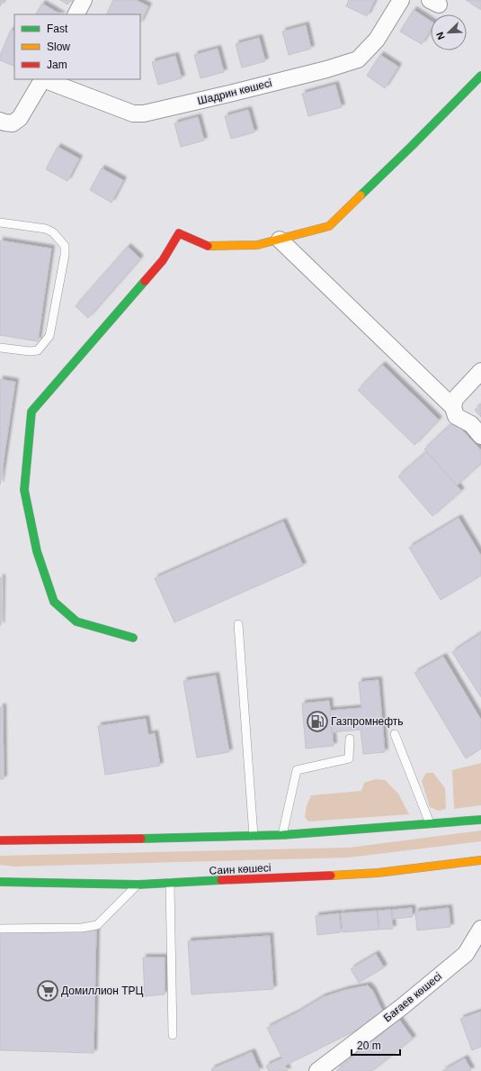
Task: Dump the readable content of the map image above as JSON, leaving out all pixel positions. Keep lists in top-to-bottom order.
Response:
{
  "streets": {
    "main road": ["Саин көшесі"],
    "street": ["Шадрин көшесі", "Бағаев көшесі"]
  },
  "places": {
    "fuel station": ["Газпромнефть"],
    "supermarket": ["Домиллион ТРЦ"]
  },
  "legend": ["Fast", "Slow", "Jam"],
  "scale_bar": "20 m",
  "north": "bottom left"
}
